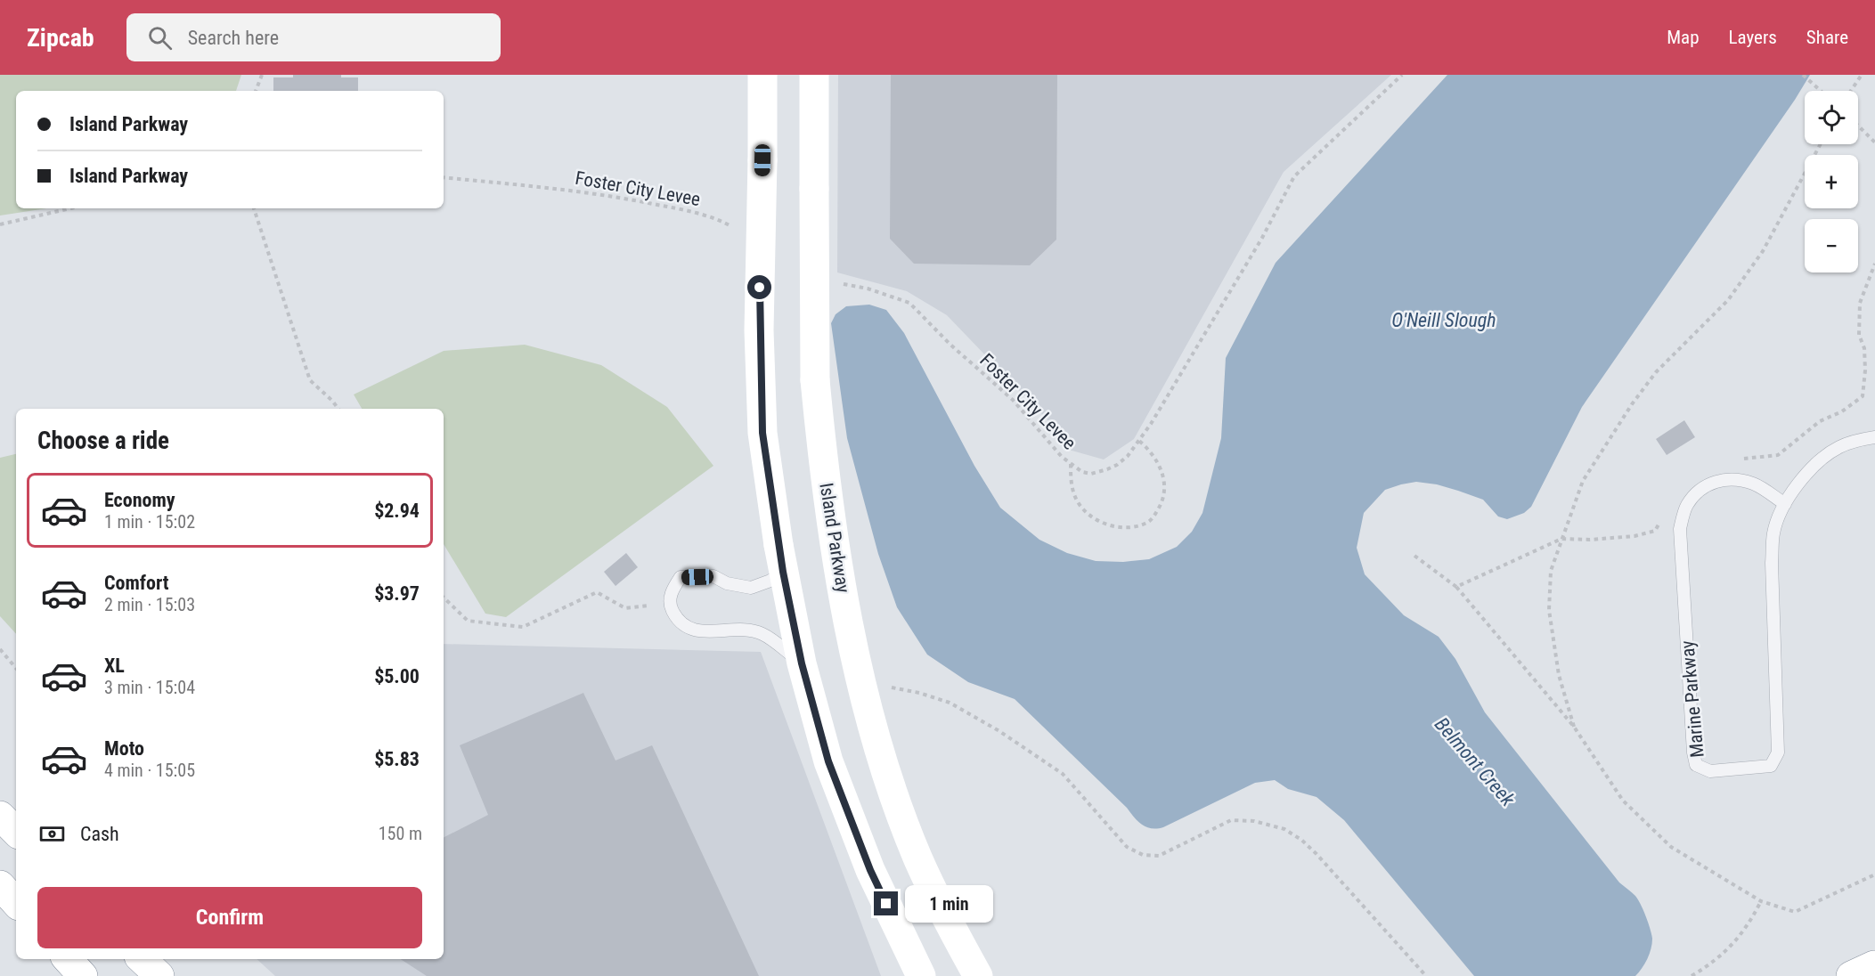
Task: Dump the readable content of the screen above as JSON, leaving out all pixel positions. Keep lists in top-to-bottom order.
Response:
{
  "streets": {
    "main road": ["Island Parkway"],
    "lane": ["Marine Parkway"],
    "path": ["Foster City Levee"]
  },
  "water": ["O'Neill Slough", "Belmont Creek"],
  "page": {
    "header": "Zipcab",
    "search": "Search here",
    "nav": ["Map", "Layers", "Share"],
    "map_buttons": ["+", "−"],
    "banner": ["Island Parkway", "Island Parkway"],
    "heading": "Choose a ride",
    "list": [
      {
        "name": "Economy",
        "note": "1 min · 15:02",
        "value": "$2.94"
      },
      {
        "name": "Comfort",
        "note": "2 min · 15:03",
        "value": "$3.97"
      },
      {
        "name": "XL",
        "note": "3 min · 15:04",
        "value": "$5.00"
      },
      {
        "name": "Moto",
        "note": "4 min · 15:05",
        "value": "$5.83"
      }
    ],
    "pay": ["Cash", "150 m"],
    "buttons": "Confirm",
    "bubble": "1 min"
  }
}
